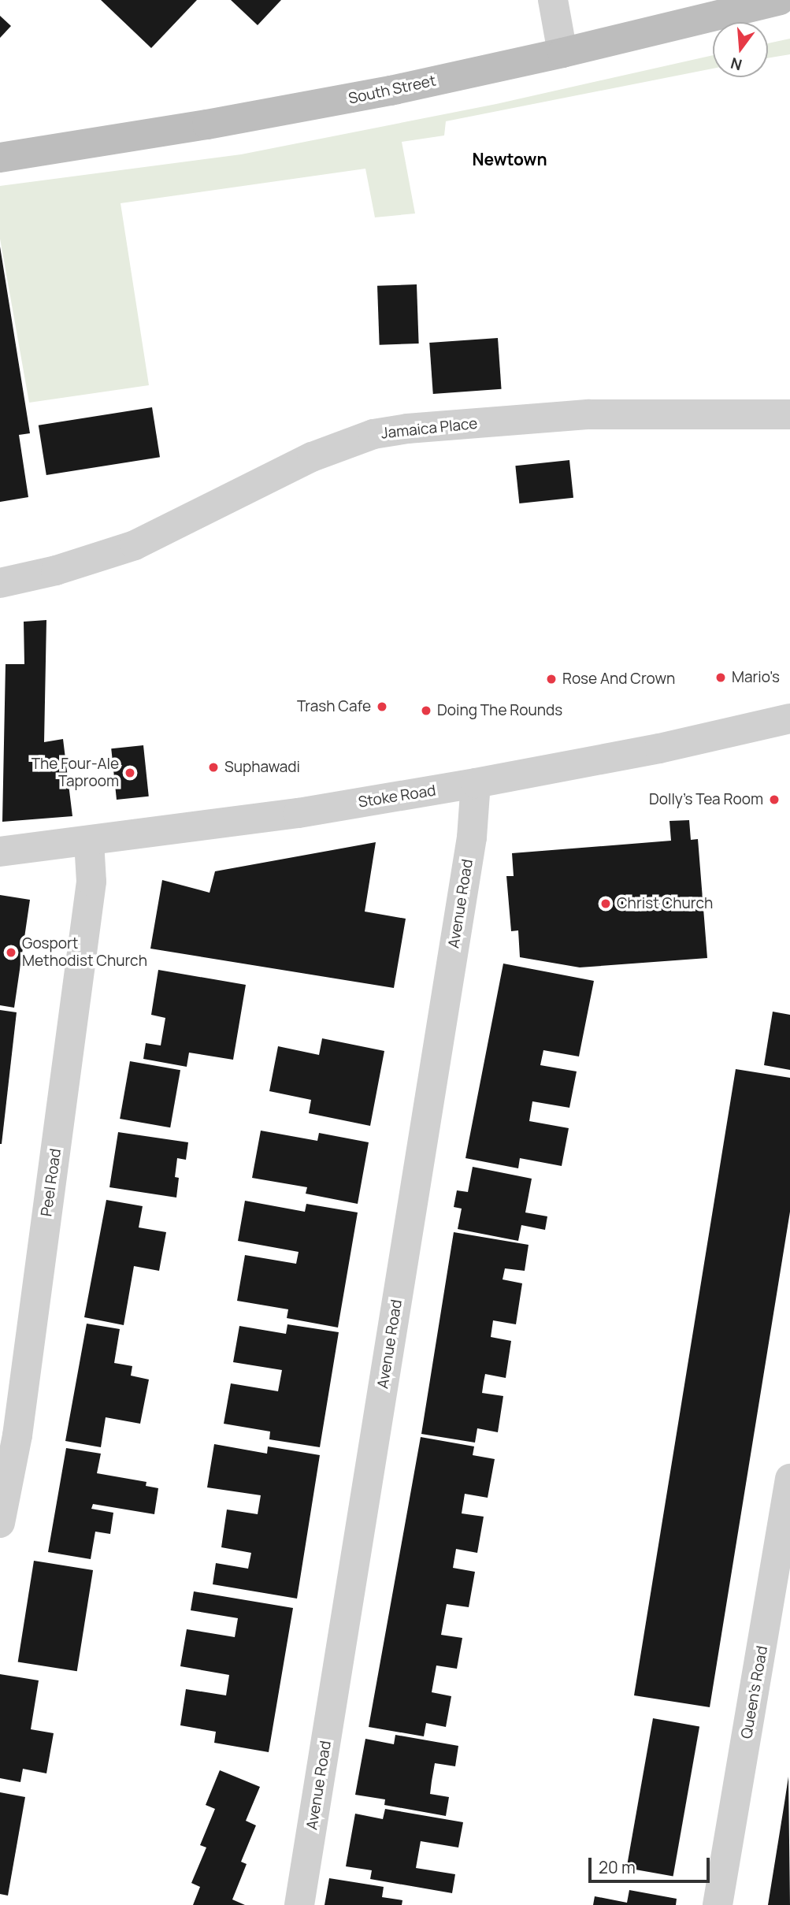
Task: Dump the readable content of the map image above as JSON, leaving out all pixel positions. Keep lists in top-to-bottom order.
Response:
{
  "streets": {
    "main road": ["South Street"],
    "street": [
      "Jamaica Place",
      "Stoke Road",
      "Avenue Road",
      "Peel Road",
      "Queen's Road"
    ]
  },
  "crossings": [
    ["Stoke Road", "Avenue Road"],
    ["Stoke Road", "Peel Road"]
  ],
  "districts": ["Newtown"],
  "places": [
    "Mario's",
    "Rose And Crown",
    "Trash Cafe",
    "Doing The Rounds",
    "Suphawadi",
    "The Four-Ale Taproom",
    "Dolly's Tea Room",
    "Christ Church",
    "Gosport Methodist Church"
  ],
  "scale_bar": "20 m",
  "north": "bottom"
}
